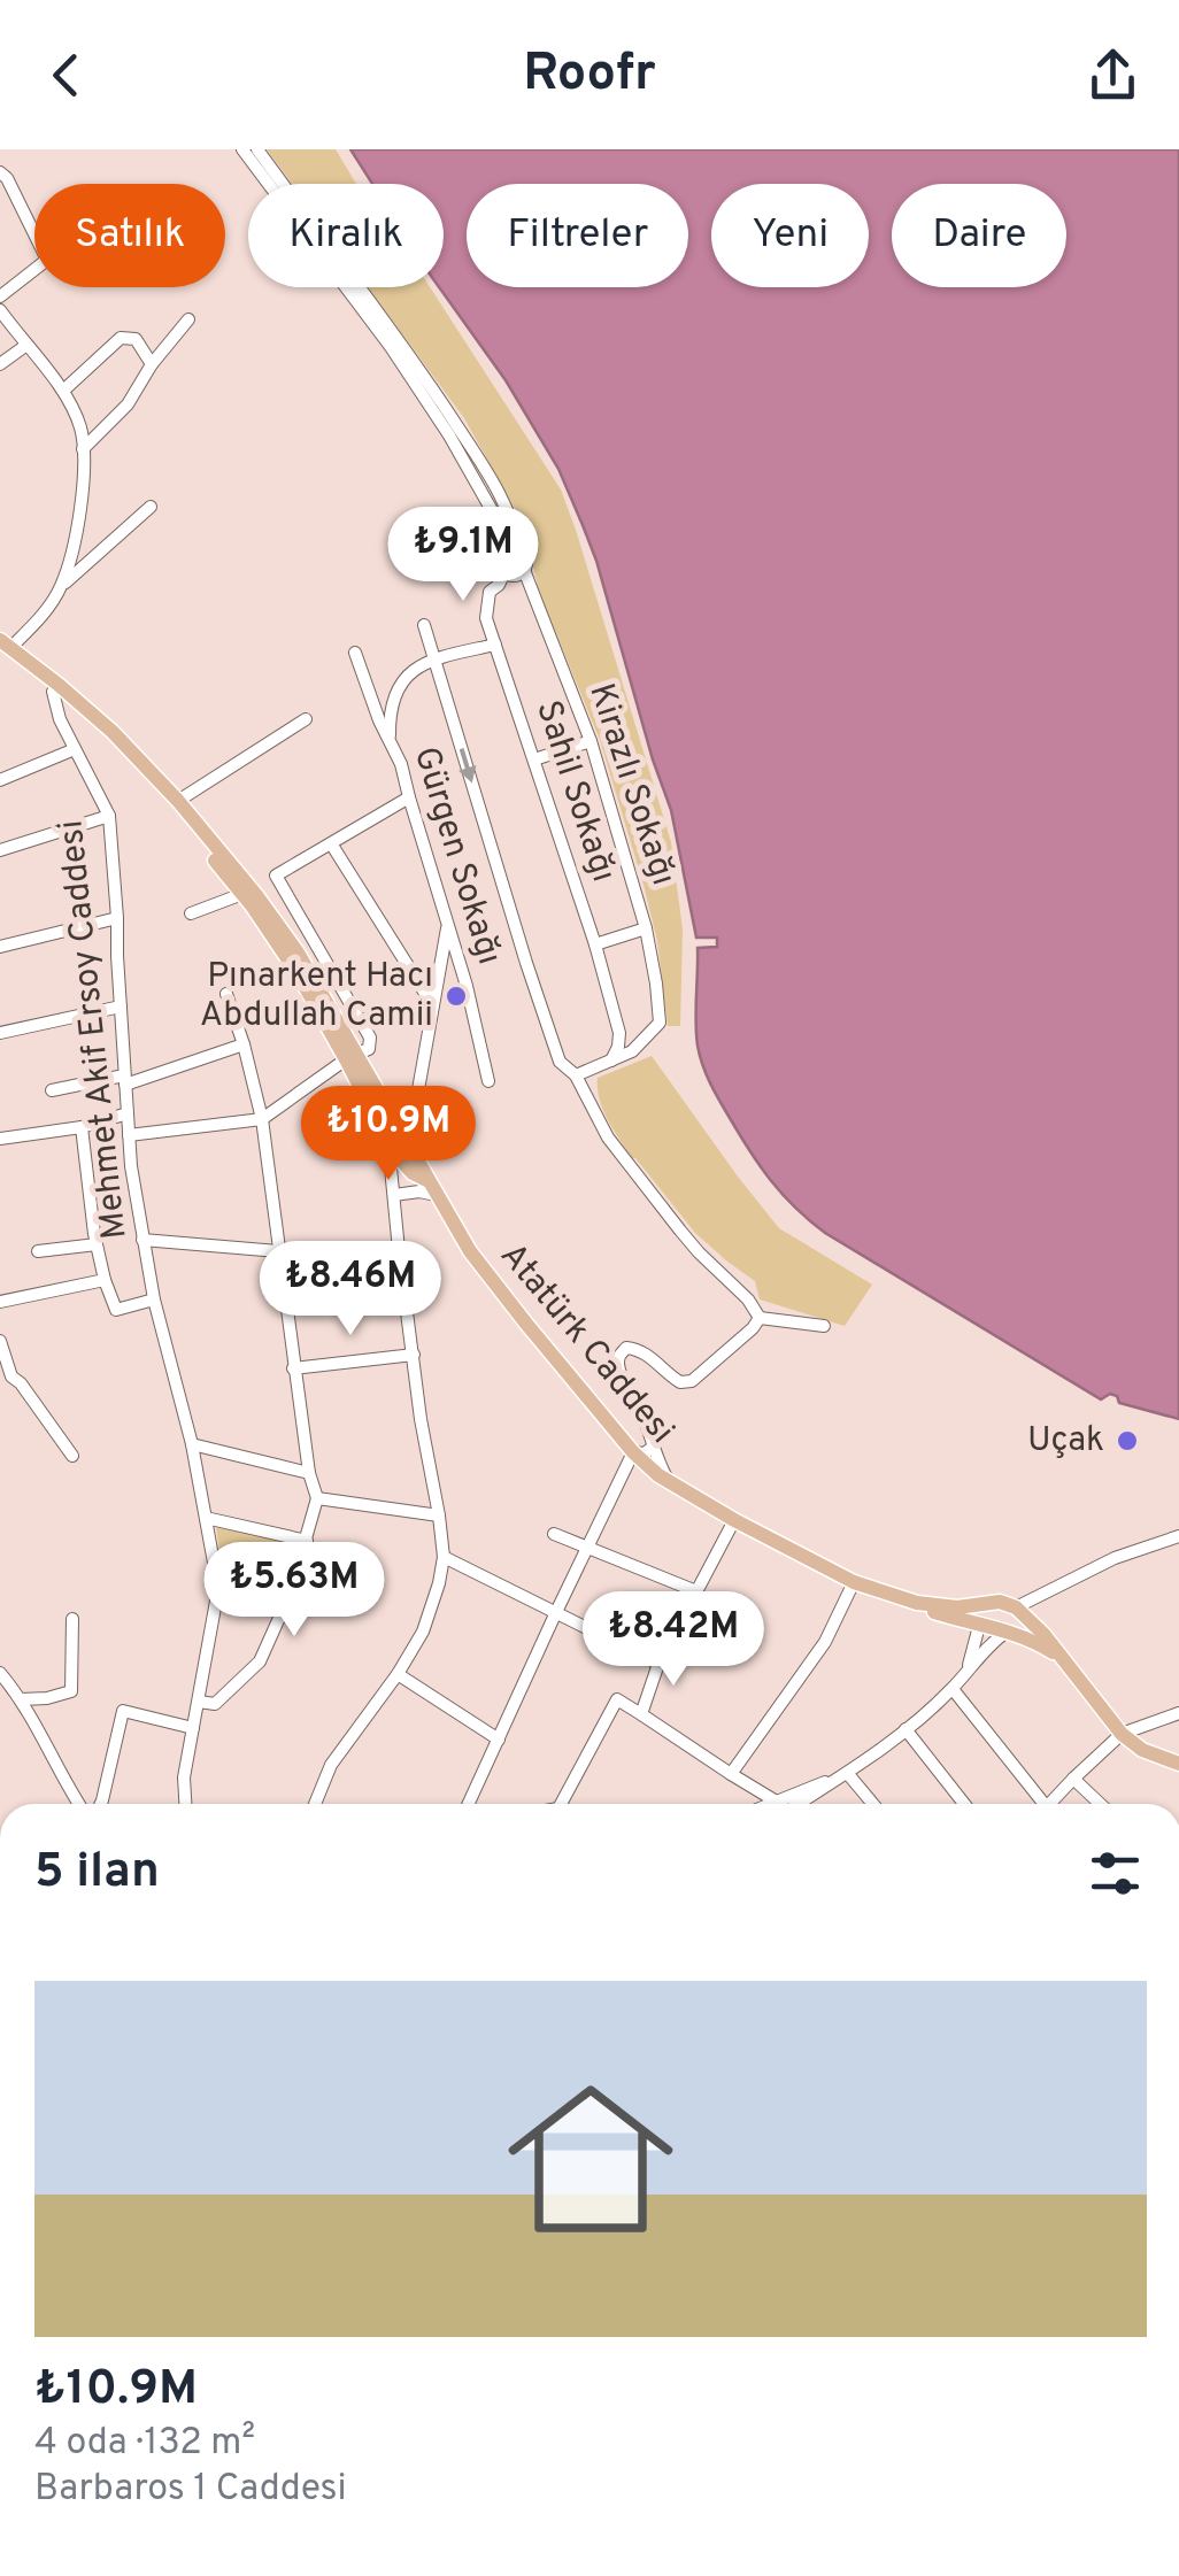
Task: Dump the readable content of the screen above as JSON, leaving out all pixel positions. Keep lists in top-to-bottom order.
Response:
{
  "streets": {
    "main road": ["Atatürk Caddesi"],
    "street": [
      "Kirazlı Sokağı",
      "Sahil Sokağı",
      "Gürgen Sokağı",
      "Mehmet Akif Ersoy Caddesi"
    ]
  },
  "crossings": [
    ["Kirazlı Sokağı", "Sahil Sokağı"]
  ],
  "places": ["Pınarkent Hacı Abdullah Camii", "Uçak"],
  "page": {
    "header": "Roofr",
    "chip": [
      "Satılık",
      "Kiralık",
      "Filtreler",
      "Yeni",
      "Daire"
    ],
    "price": [
      "₺9.1M",
      "₺10.9M",
      "₺8.46M",
      "₺5.63M",
      "₺8.42M"
    ],
    "heading": "5 ilan",
    "list": [
      {
        "name": "₺10.9M",
        "note": "4 oda · 132 m² · Barbaros 1 Caddesi"
      }
    ]
  }
}
